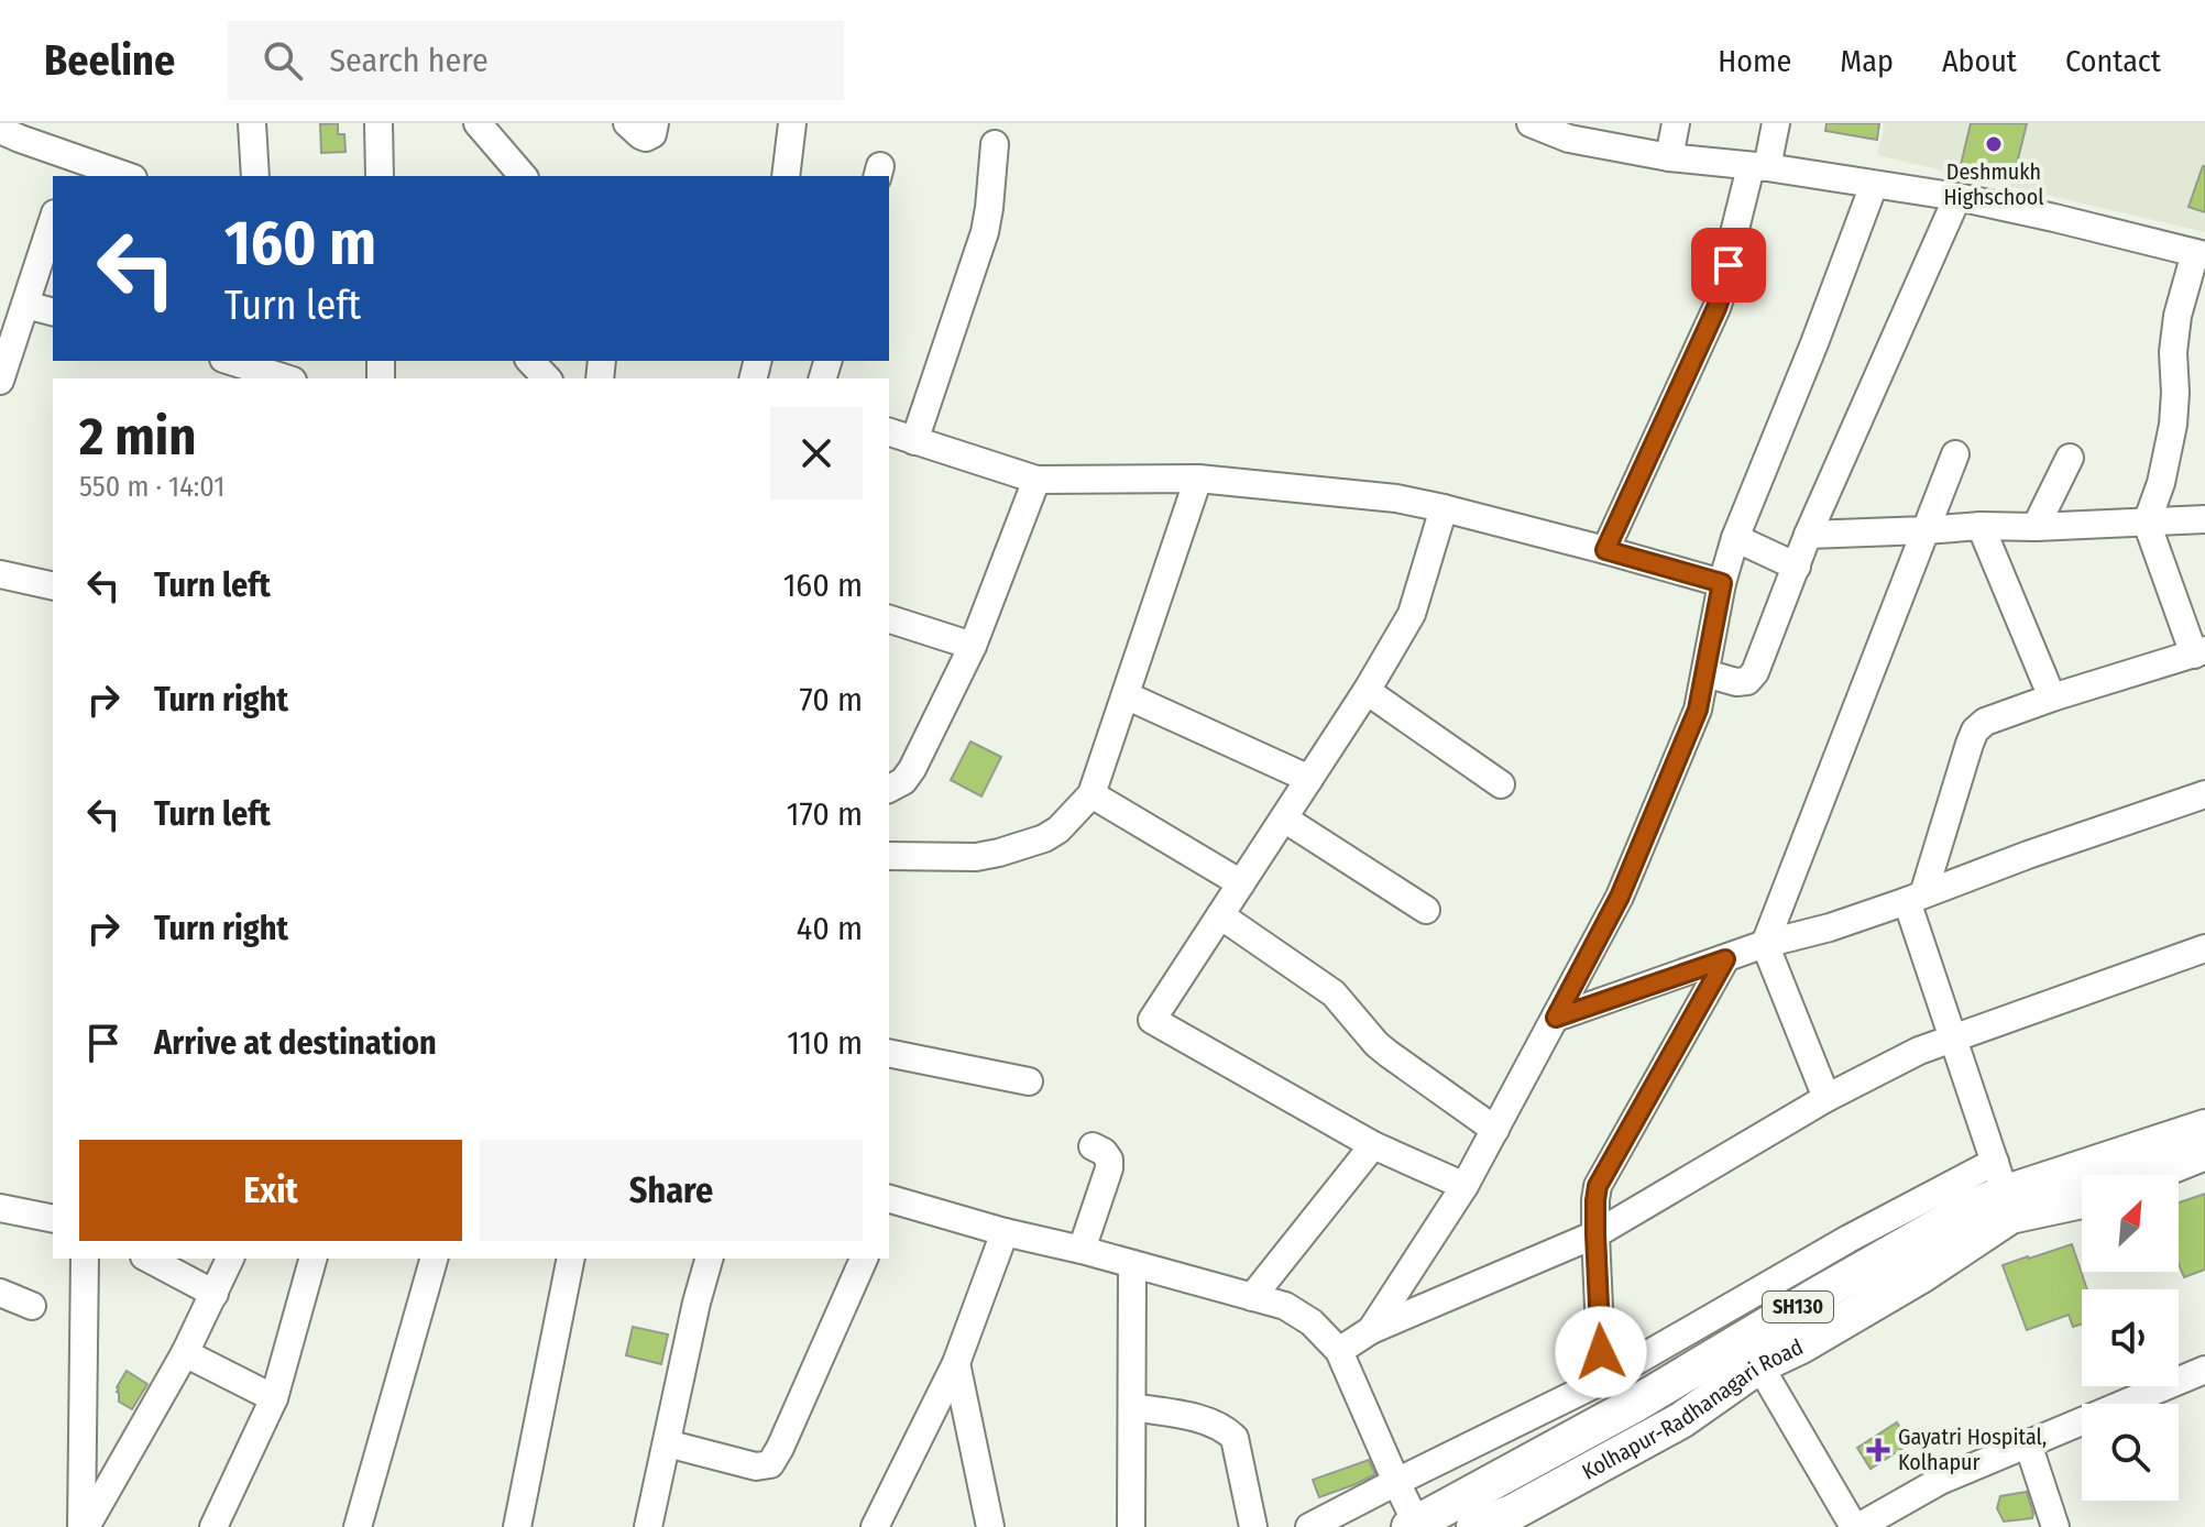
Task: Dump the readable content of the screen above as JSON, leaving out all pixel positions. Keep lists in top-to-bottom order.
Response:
{
  "streets": {
    "main road": ["SH130", "Kolhapur-Radhanagari Road"]
  },
  "crossings": [
    ["SH130", "Kolhapur-Radhanagari Road"]
  ],
  "places": {
    "other": ["Deshmukh Highschool"],
    "health": ["Gayatri Hospital, Kolhapur"]
  },
  "north": "top right",
  "page": {
    "header": "Beeline",
    "search": "Search here",
    "nav": [
      "Home",
      "Map",
      "About",
      "Contact"
    ],
    "turn": ["160 m", "Turn left"],
    "heading": ["2 min", "550 m · 14:01"],
    "list": [
      {
        "name": "Turn left",
        "value": "160 m"
      },
      {
        "name": "Turn right",
        "value": "70 m"
      },
      {
        "name": "Turn left",
        "value": "170 m"
      },
      {
        "name": "Turn right",
        "value": "40 m"
      },
      {
        "name": "Arrive at destination",
        "value": "110 m"
      }
    ],
    "buttons": ["Exit", "Share"]
  }
}
